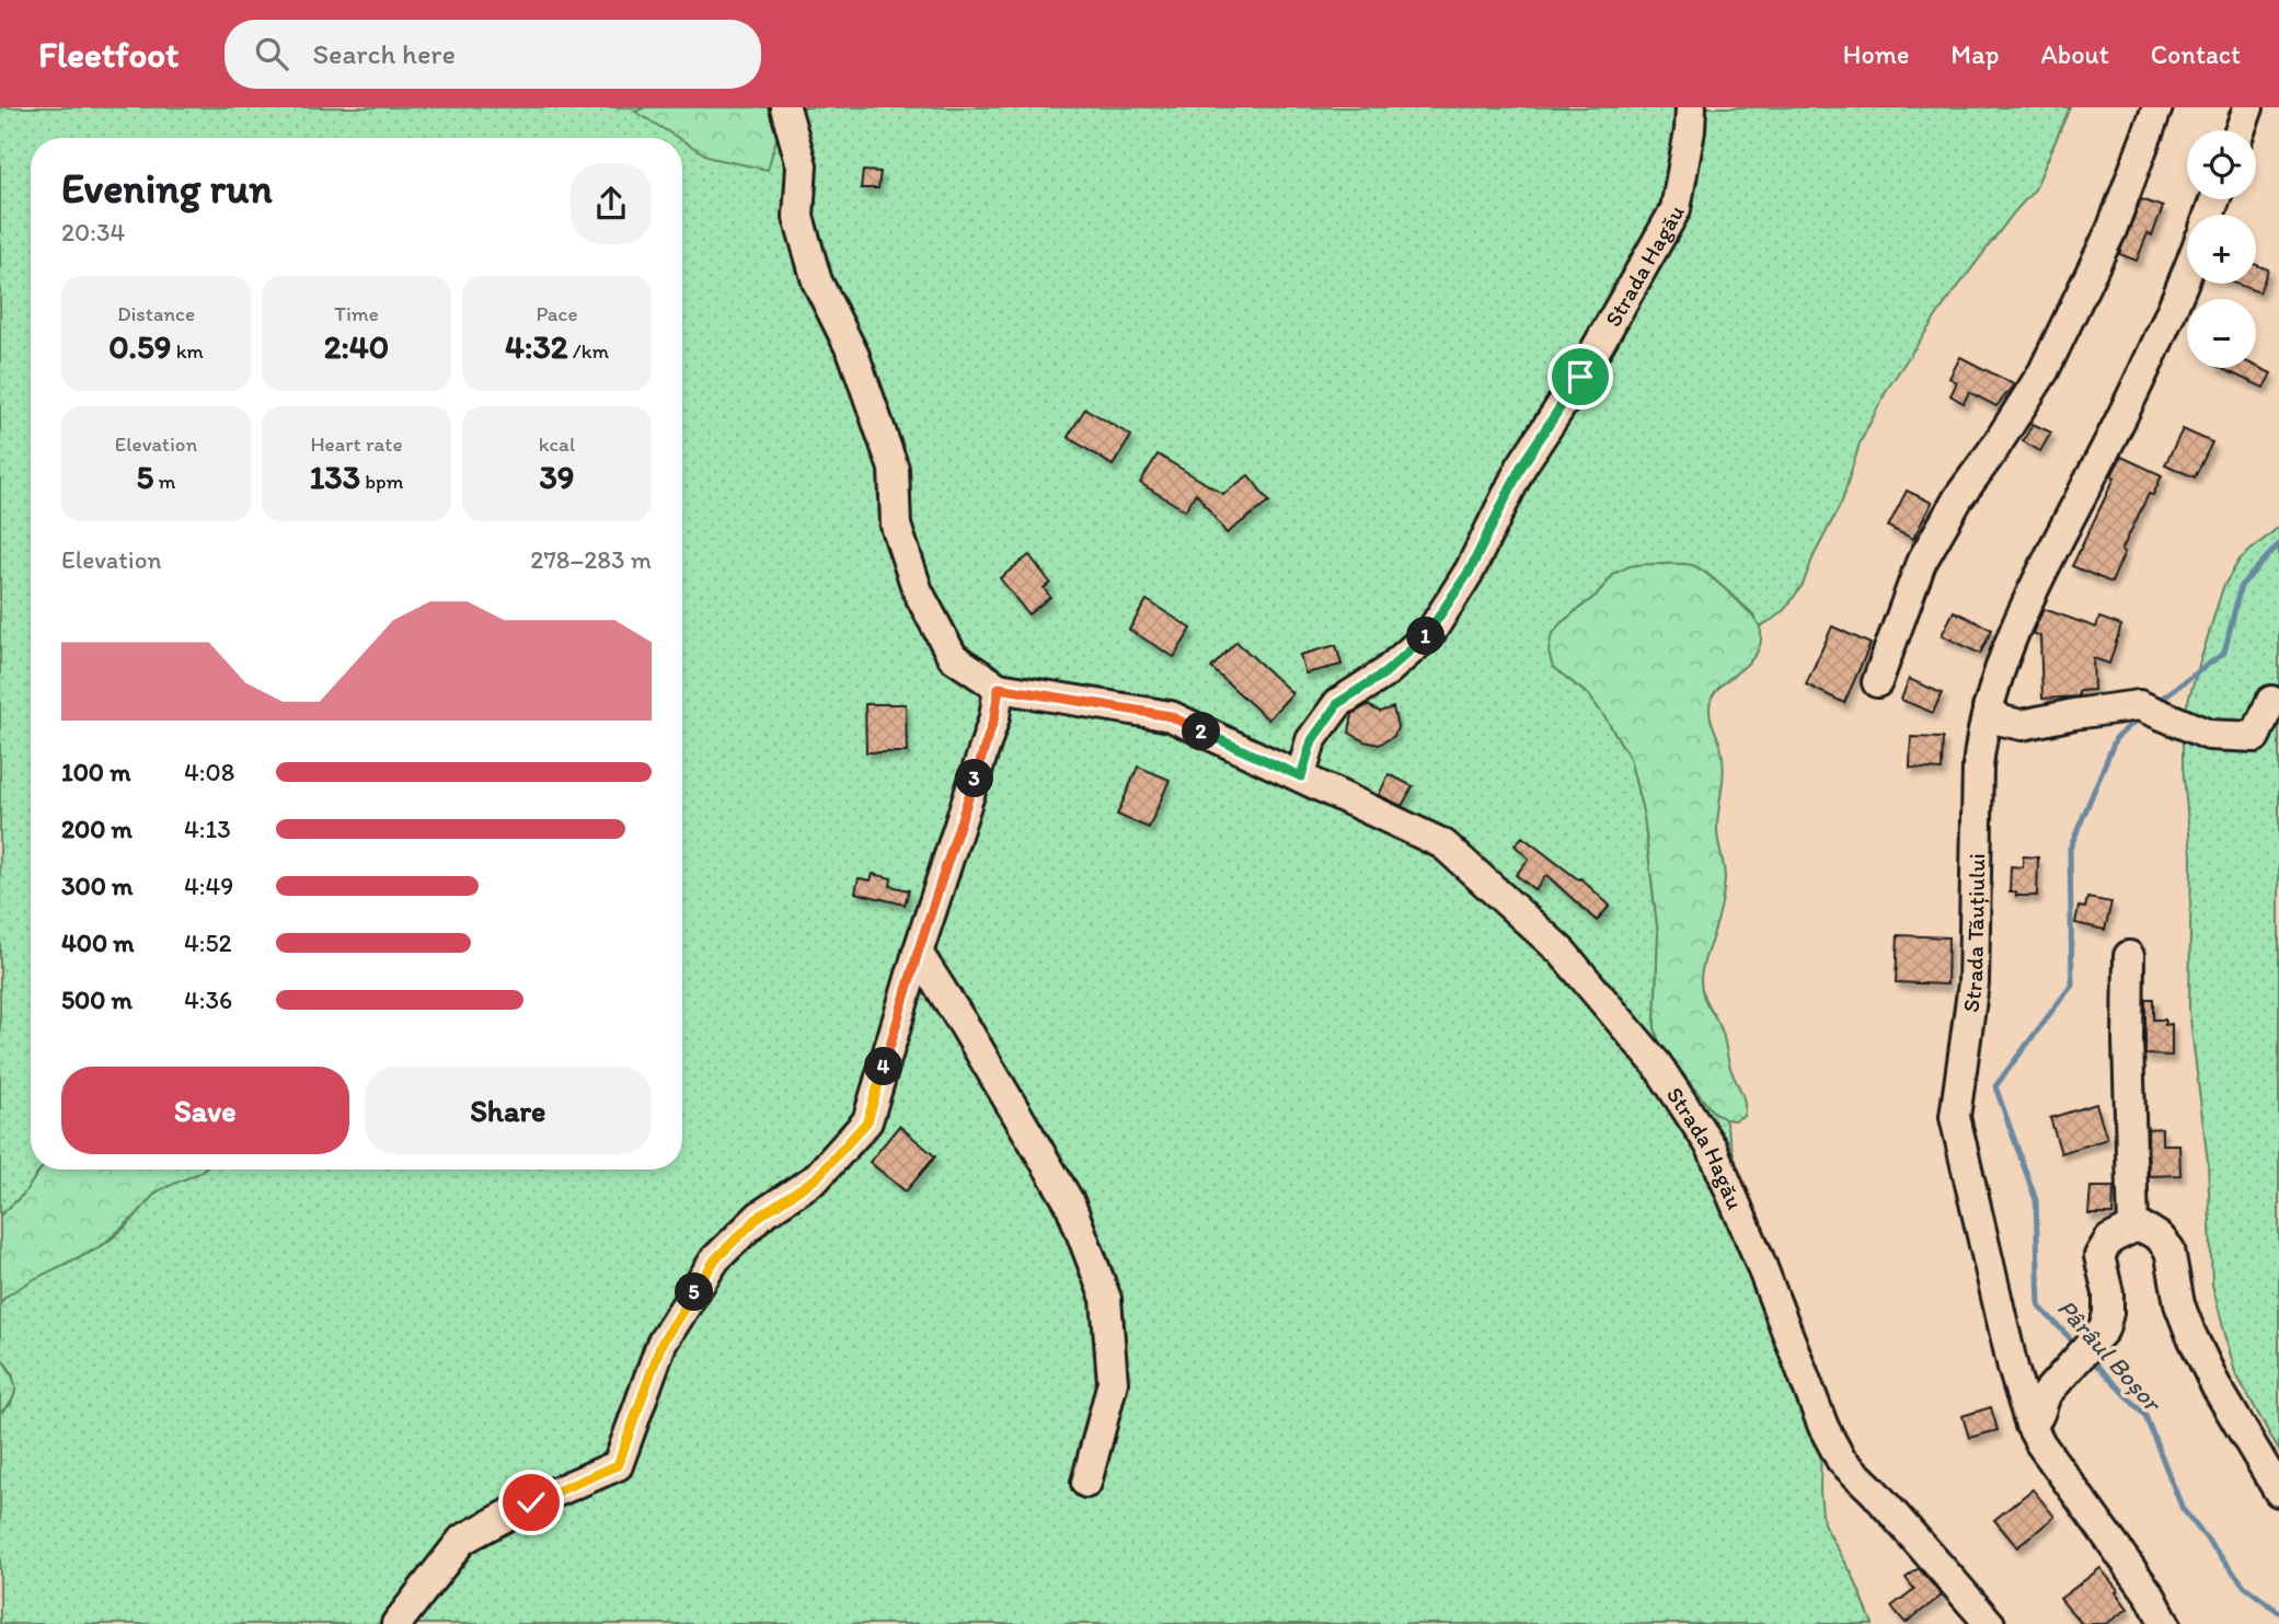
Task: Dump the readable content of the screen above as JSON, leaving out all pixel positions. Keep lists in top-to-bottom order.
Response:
{
  "streets": {
    "street": ["Strada Hagău", "Strada Tăuțiului"]
  },
  "water": ["Pârâul Boșor"],
  "page": {
    "header": "Fleetfoot",
    "search": "Search here",
    "nav": [
      "Home",
      "Map",
      "About",
      "Contact"
    ],
    "map_buttons": ["+", "−"],
    "heading": ["Evening run", "20:34"],
    "stats": [
      ["Distance", "0.59 km"],
      ["Time", "2:40"],
      ["Pace", "4:32 /km"],
      ["Elevation", "5 m"],
      ["Heart rate", "133 bpm"],
      ["kcal", "39"]
    ],
    "chart": ["Elevation", "278–283 m"],
    "pins": [
      "1",
      "2",
      "3",
      "4",
      "5"
    ],
    "list": [
      {
        "name": "100 m",
        "note": "4:08"
      },
      {
        "name": "200 m",
        "note": "4:13"
      },
      {
        "name": "300 m",
        "note": "4:49"
      },
      {
        "name": "400 m",
        "note": "4:52"
      },
      {
        "name": "500 m",
        "note": "4:36"
      }
    ],
    "buttons": ["Save", "Share"]
  }
}
